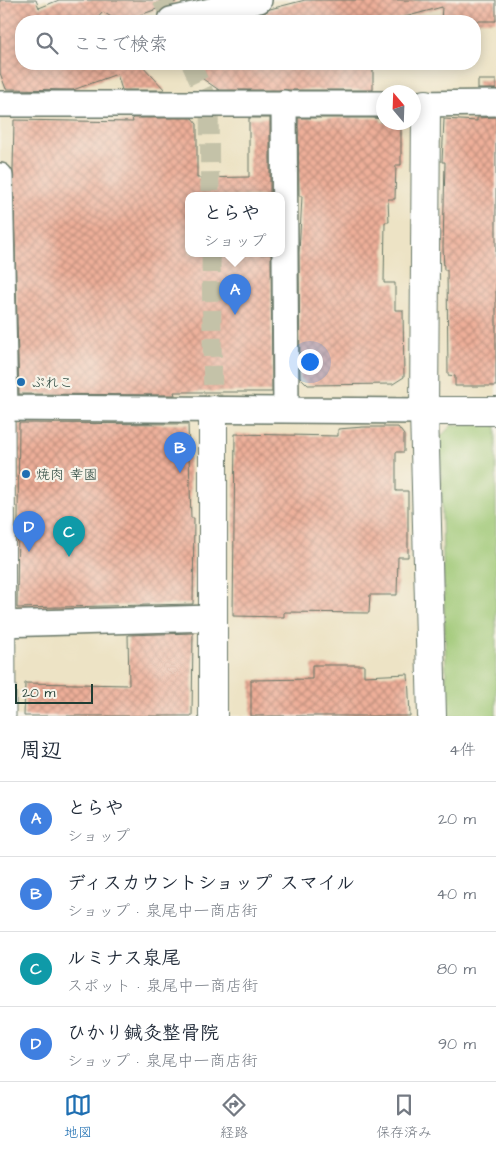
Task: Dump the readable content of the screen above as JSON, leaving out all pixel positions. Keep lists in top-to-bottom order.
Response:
{
  "places": ["ぷれこ", "焼肉 幸園"],
  "scale_bar": "20 m",
  "north": "top",
  "page": {
    "search": "ここで検索",
    "popup": ["とらや", "ショップ"],
    "pins": [
      "A",
      "B",
      "D",
      "C"
    ],
    "scale": "20 m",
    "heading": ["周辺", "4件"],
    "list": [
      {
        "mark": "A",
        "name": "とらや",
        "note": "ショップ",
        "value": "20 m"
      },
      {
        "mark": "B",
        "name": "ディスカウントショップ スマイル",
        "note": "ショップ · 泉尾中一商店街",
        "value": "40 m"
      },
      {
        "mark": "C",
        "name": "ルミナス泉尾",
        "note": "スポット · 泉尾中一商店街",
        "value": "80 m"
      },
      {
        "mark": "D",
        "name": "ひかり鍼灸整骨院",
        "note": "ショップ · 泉尾中一商店街",
        "value": "90 m"
      }
    ],
    "nav": ["地図", "経路", "保存済み"]
  }
}
